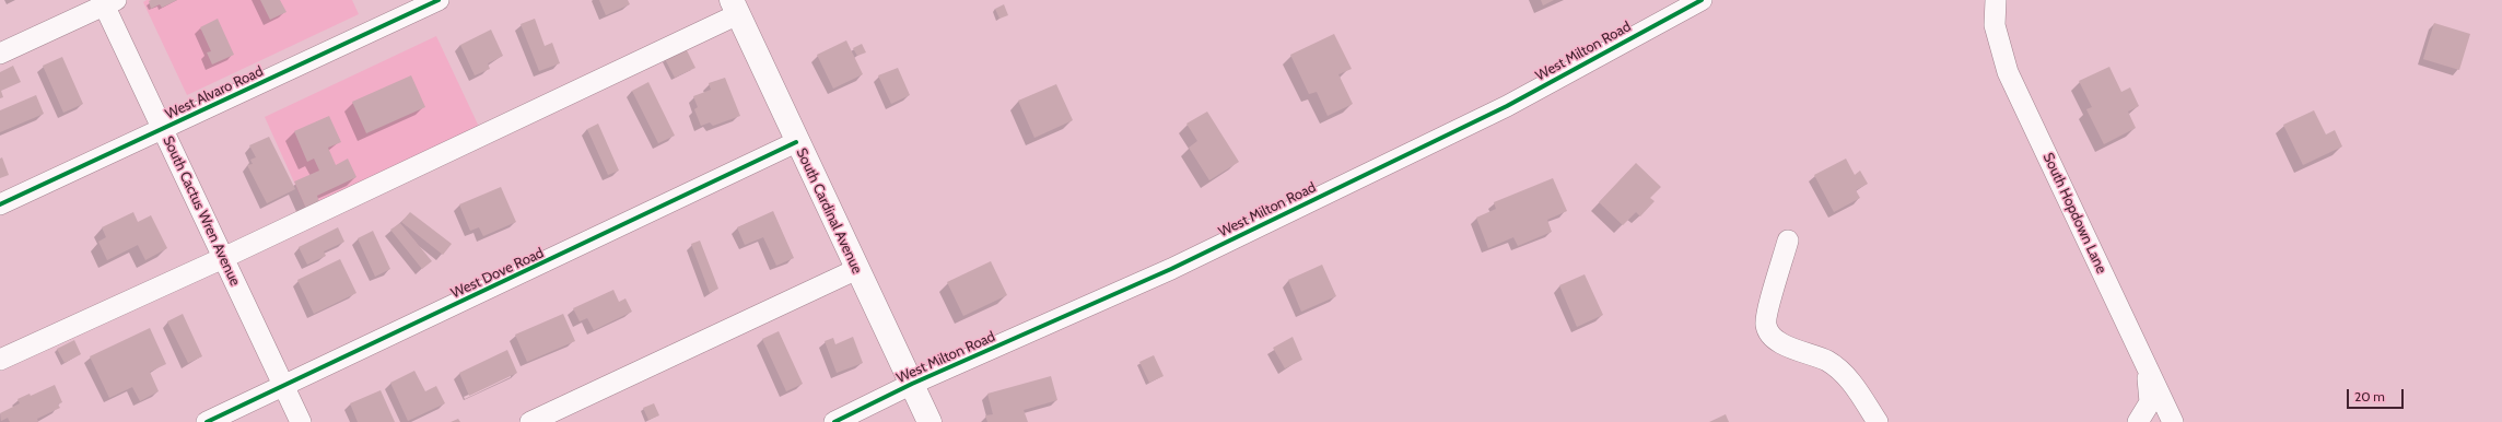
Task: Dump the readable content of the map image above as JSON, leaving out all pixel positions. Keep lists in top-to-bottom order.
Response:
{
  "streets": {
    "main road": ["South Cardinal Avenue"],
    "street": [
      "West Milton Road",
      "West Alvaro Road",
      "South Cactus Wren Avenue",
      "South Hopdown Lane",
      "West Dove Road"
    ]
  },
  "crossings": [
    ["West Milton Road", "South Cardinal Avenue"],
    ["West Alvaro Road", "South Cactus Wren Avenue"],
    ["South Cactus Wren Avenue", "West Dove Road"],
    ["South Cardinal Avenue", "West Dove Road"]
  ],
  "scale_bar": "20 m"
}
